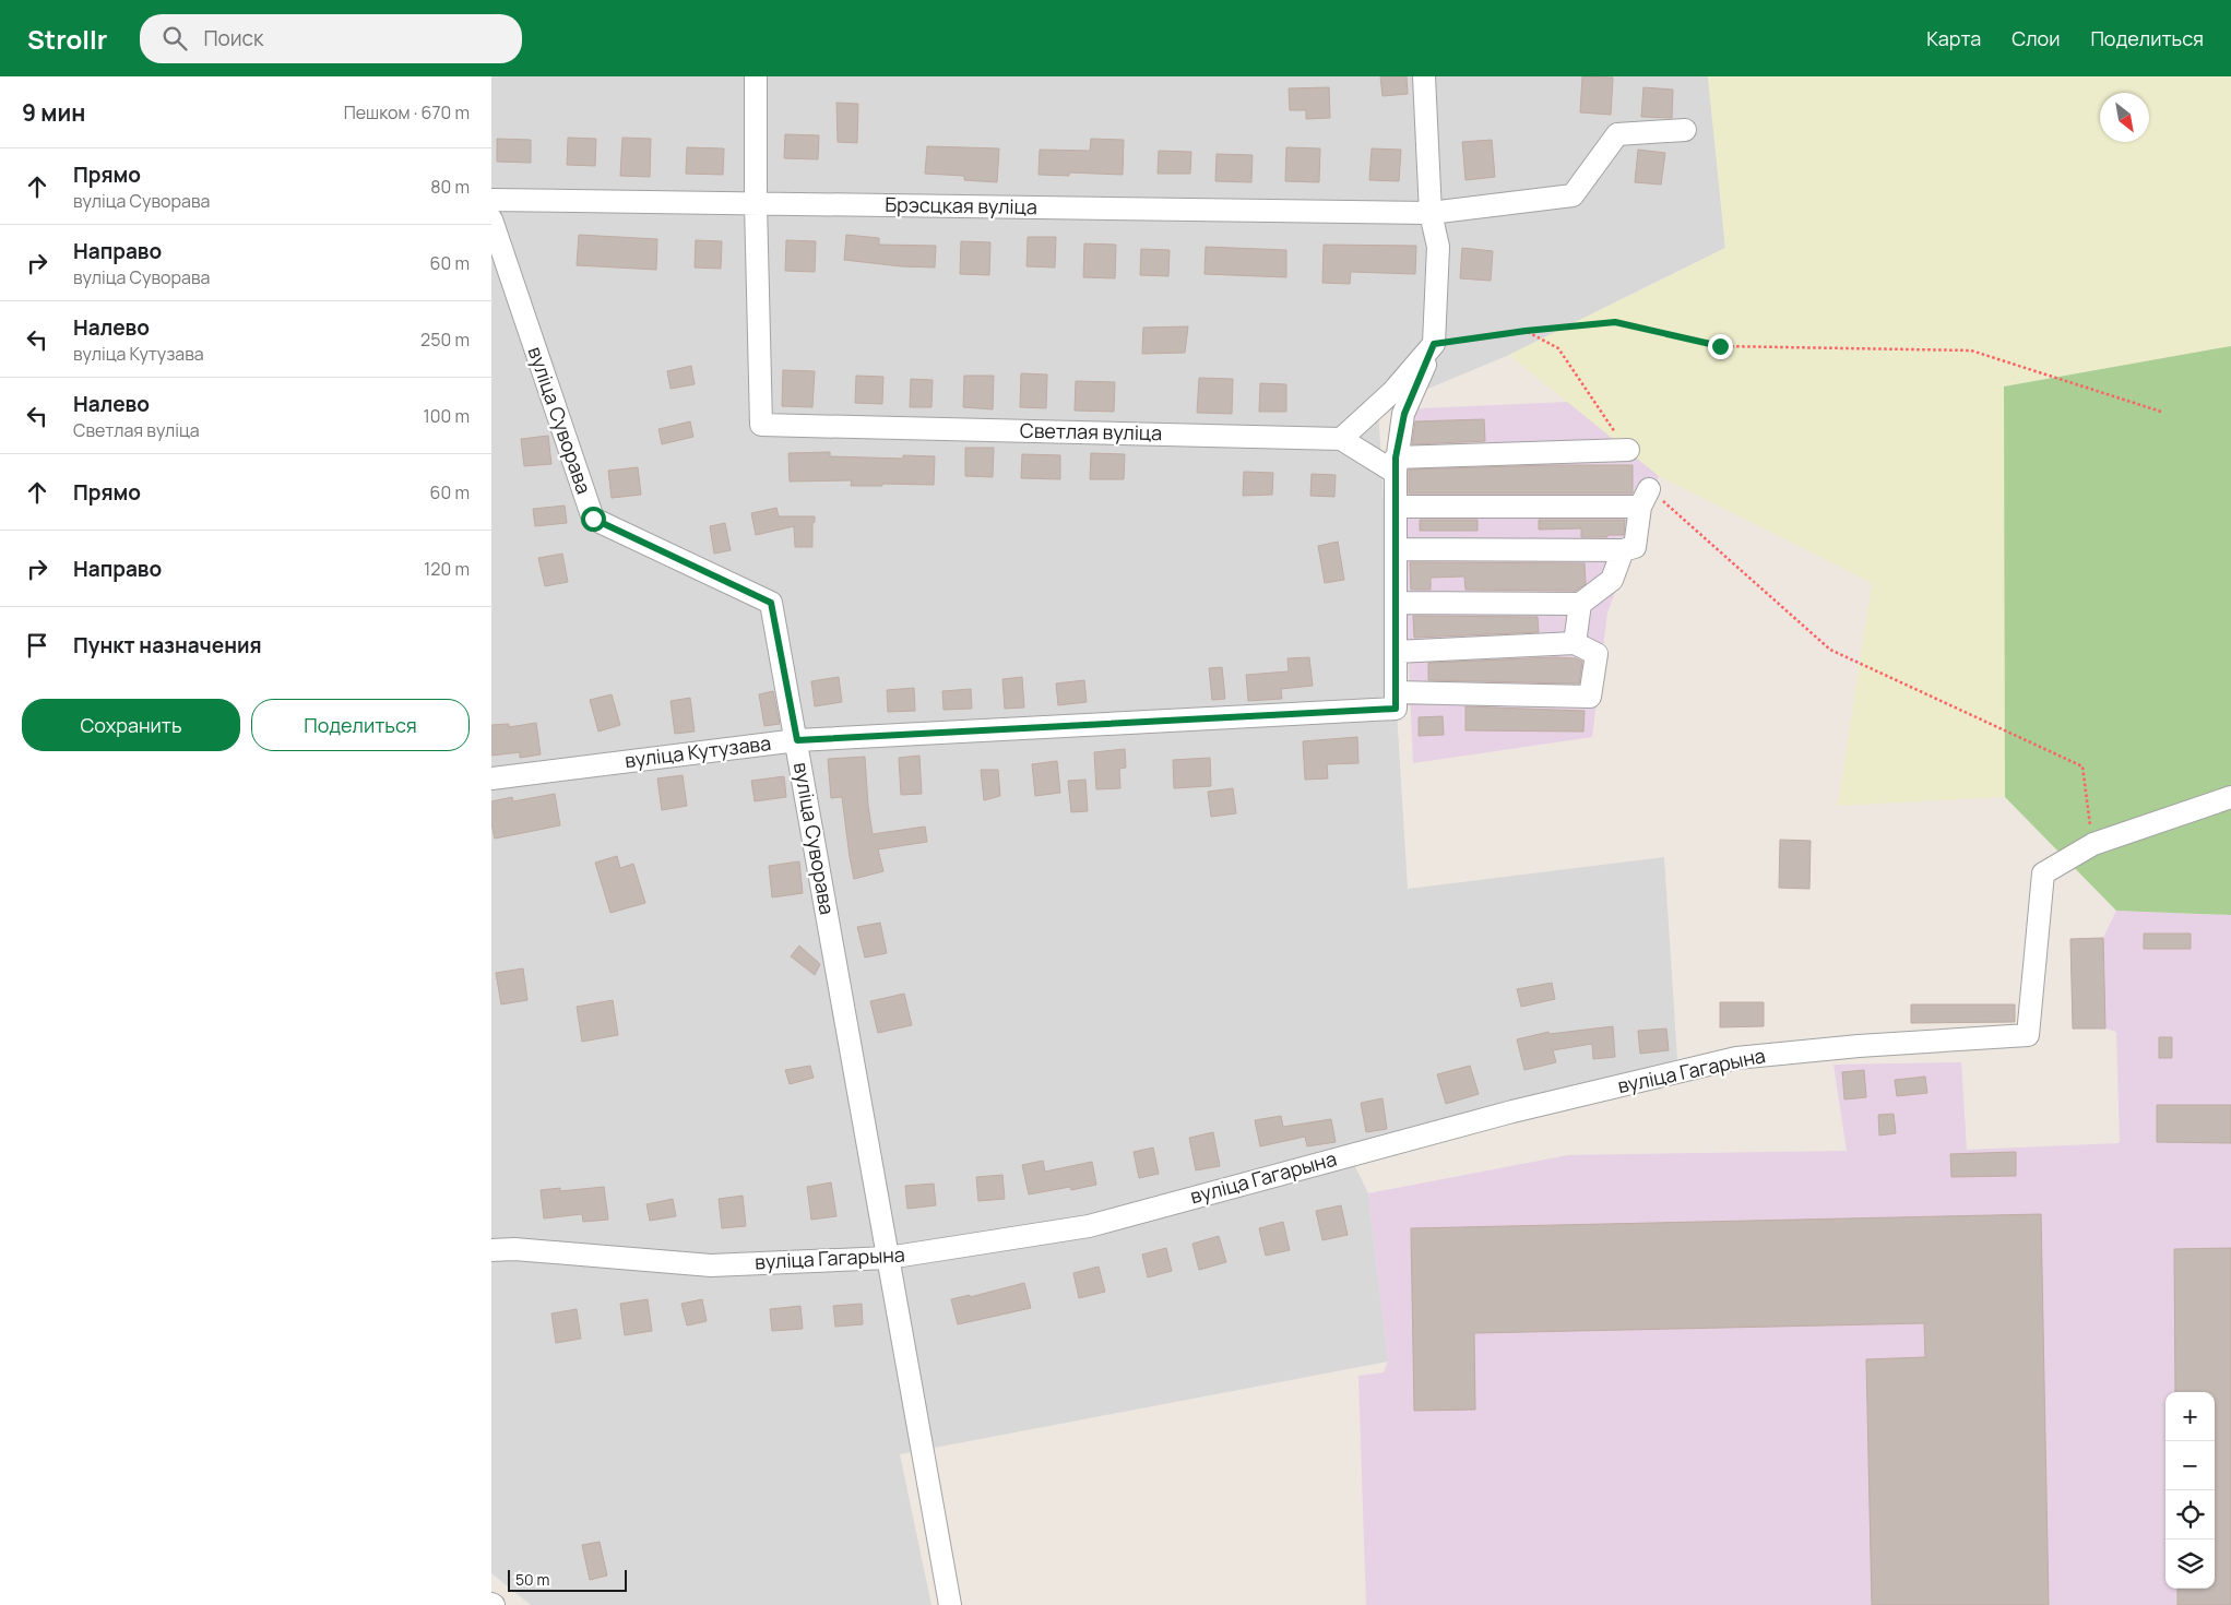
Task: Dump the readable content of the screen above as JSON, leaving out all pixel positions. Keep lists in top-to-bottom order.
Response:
{
  "streets": {
    "street": [
      "Брэсцкая вуліца",
      "вуліца Суворава",
      "Светлая вуліца",
      "вуліца Кутузава",
      "вуліца Гагарына"
    ]
  },
  "crossings": [
    ["Брэсцкая вуліца", "Светлая вуліца"],
    ["вуліца Суворава", "вуліца Кутузава"],
    ["вуліца Суворава", "вуліца Гагарына"]
  ],
  "scale_bar": "50 m",
  "north": "bottom right",
  "page": {
    "header": "Strollr",
    "search": "Поиск",
    "nav": ["Карта", "Слои", "Поделиться"],
    "heading": ["9 мин", "Пешком · 670 m"],
    "list": [
      ["Прямо", "вуліца Суворава", "80 m"],
      ["Направо", "вуліца Суворава", "60 m"],
      ["Налево", "вуліца Кутузава", "250 m"],
      ["Налево", "Светлая вуліца", "100 m"],
      ["Прямо", "60 m"],
      ["Направо", "120 m"],
      "Пункт назначения"
    ],
    "buttons": ["Сохранить", "Поделиться"],
    "map_buttons": ["+", "−"],
    "scale": "50 m"
  }
}
